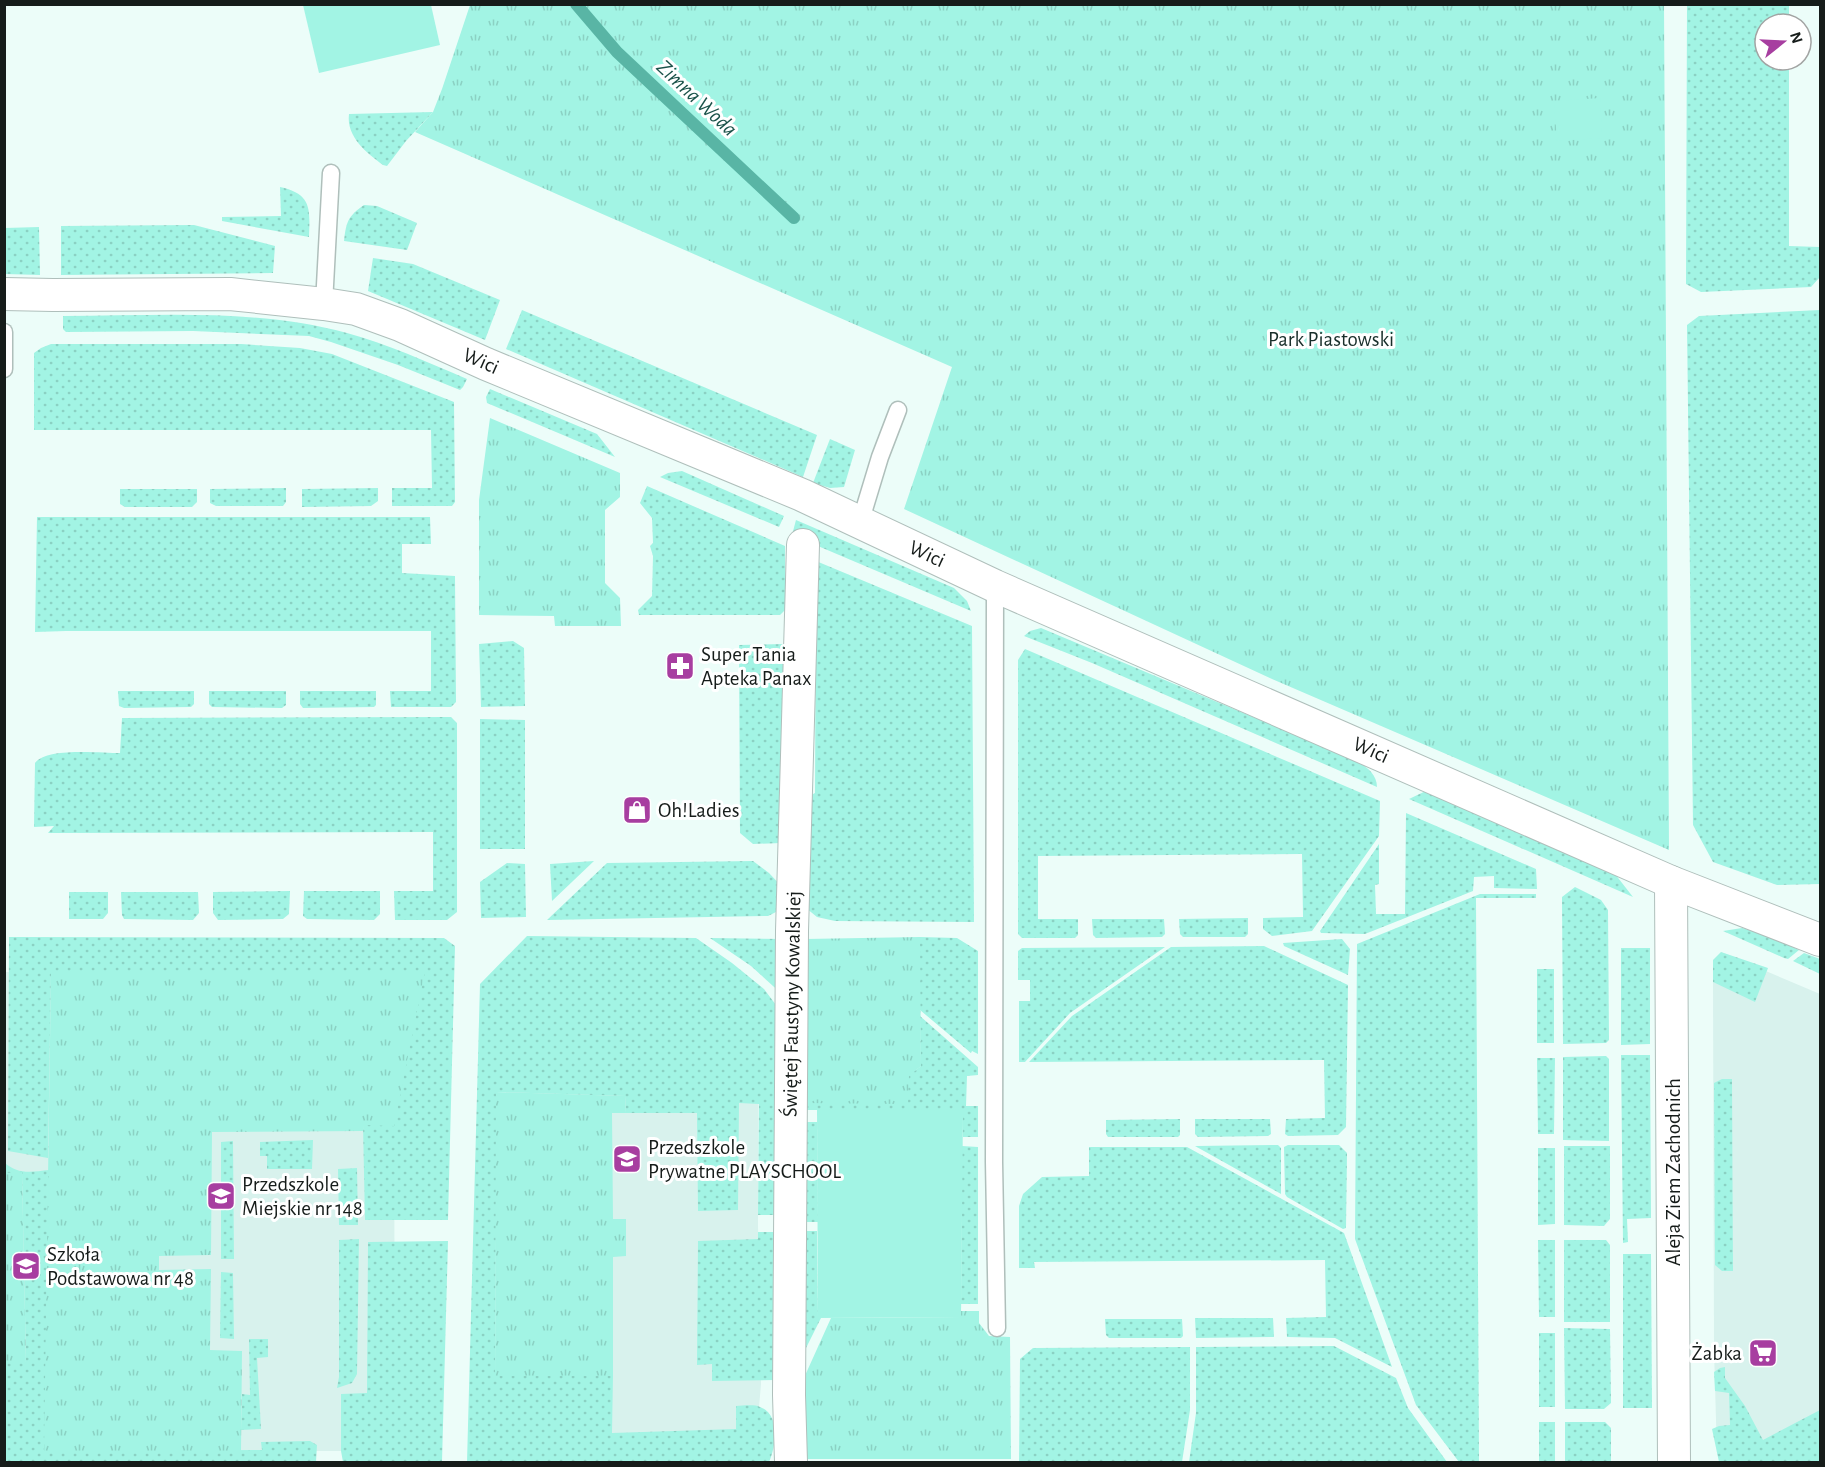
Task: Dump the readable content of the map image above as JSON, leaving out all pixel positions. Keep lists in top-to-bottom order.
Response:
{
  "streets": {
    "street": ["Wici", "Świętej Faustyny Kowalskiej", "Aleja Ziem Zachodnich"]
  },
  "crossings": [
    ["Wici", "Aleja Ziem Zachodnich"]
  ],
  "water": ["Zimna Woda"],
  "parks": ["Park Piastowski"],
  "places": {
    "pharmacy": ["Super Tania Apteka Panax"],
    "shop": ["Oh!Ladies"],
    "school or university": ["Przedszkole Prywatne PLAYSCHOOL", "Przedszkole Miejskie nr 148", "Szkoła Podstawowa nr 48"],
    "supermarket": ["Żabka"]
  },
  "north": "right"
}
